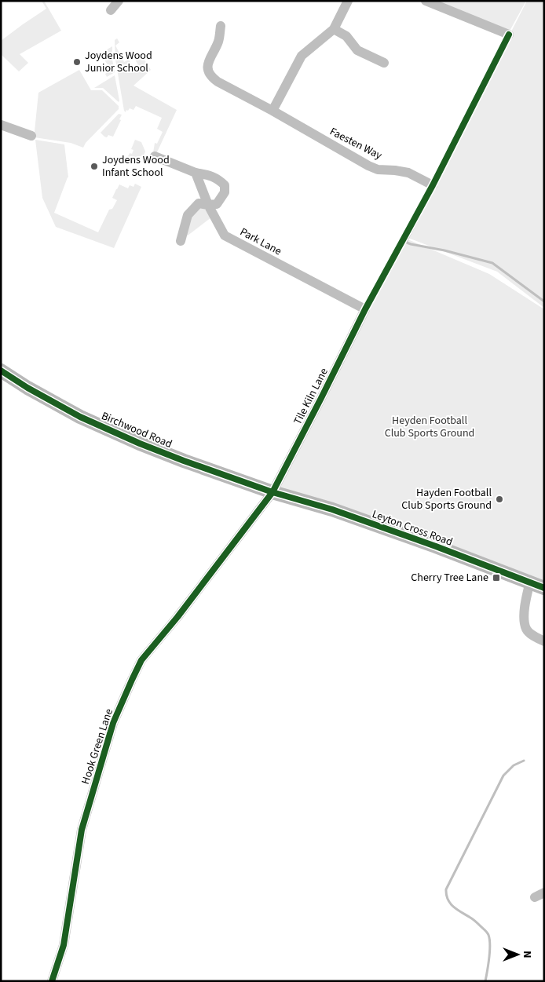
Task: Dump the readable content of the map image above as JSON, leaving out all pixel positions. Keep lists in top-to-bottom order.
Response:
{
  "streets": {
    "street": [
      "Faesten Way",
      "Park Lane",
      "Tile Kiln Lane",
      "Birchwood Road",
      "Leyton Cross Road",
      "Hook Green Lane"
    ]
  },
  "crossings": [
    ["Park Lane", "Tile Kiln Lane"],
    ["Tile Kiln Lane", "Birchwood Road"],
    ["Tile Kiln Lane", "Leyton Cross Road"],
    ["Tile Kiln Lane", "Hook Green Lane"],
    ["Birchwood Road", "Leyton Cross Road"],
    ["Birchwood Road", "Hook Green Lane"],
    ["Leyton Cross Road", "Hook Green Lane"]
  ],
  "parks": ["Heyden Football Club Sports Ground"],
  "places": {
    "other": ["Joydens Wood Junior School", "Joydens Wood Infant School", "Hayden Football Club Sports Ground"],
    "transit": ["Cherry Tree Lane"]
  },
  "north": "right"
}
